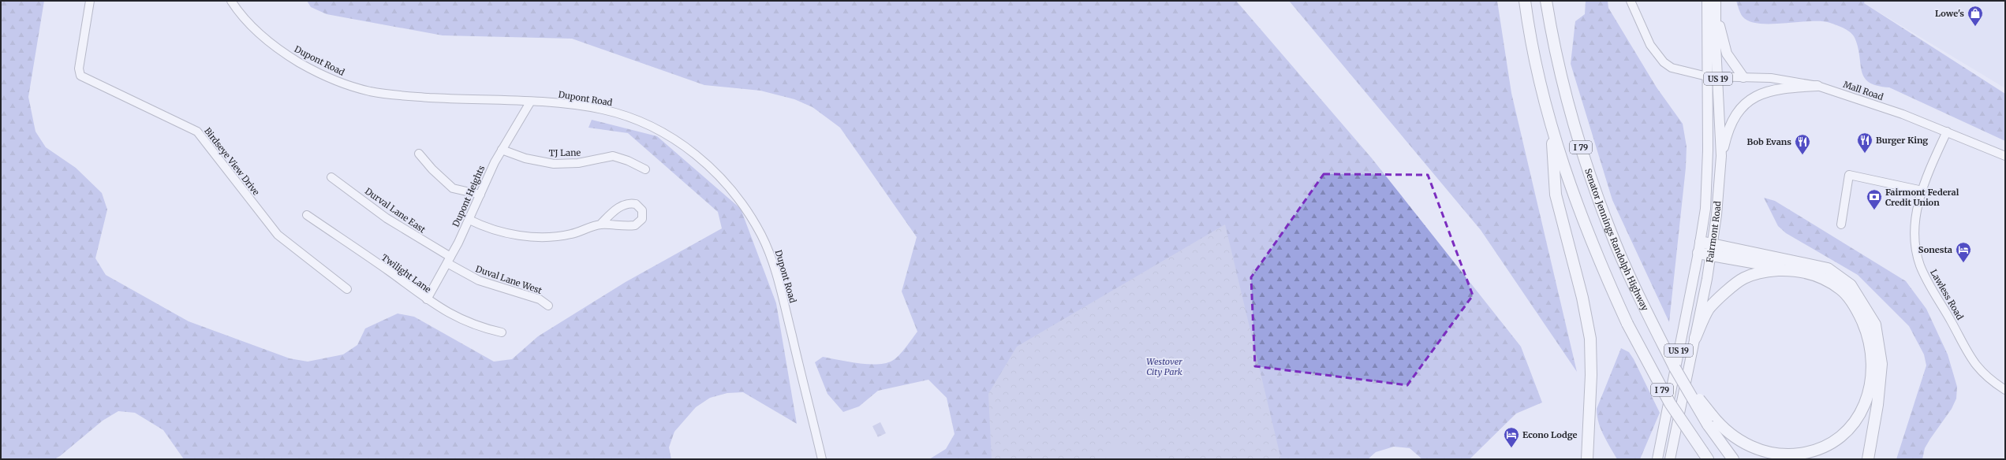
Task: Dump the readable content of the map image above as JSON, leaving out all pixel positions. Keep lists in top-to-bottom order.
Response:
{
  "streets": {
    "highway": ["I 79", "Senator Jennings Randolph Highway"],
    "main road": ["US 19", "Fairmont Road"],
    "street": [
      "Dupont Road",
      "Mall Road",
      "TJ Lane",
      "Birdseye View Drive",
      "Dupont Heights",
      "Durval Lane East",
      "Twilight Lane",
      "Duval Lane West",
      "Lawless Road"
    ]
  },
  "crossings": [
    ["Dupont Road", "Dupont Heights"],
    ["Mall Road", "Fairmont Road"],
    ["Mall Road", "Lawless Road"],
    ["TJ Lane", "Dupont Heights"],
    ["Dupont Heights", "Durval Lane East"],
    ["Dupont Heights", "Twilight Lane"],
    ["Dupont Heights", "Duval Lane West"],
    ["Durval Lane East", "Duval Lane West"]
  ],
  "parks": ["Westover City Park"],
  "places": {
    "shop": ["Lowe's"],
    "restaurant": ["Burger King", "Bob Evans"],
    "bank": ["Fairmont Federal Credit Union"],
    "hotel": ["Sonesta", "Econo Lodge"]
  }
}
